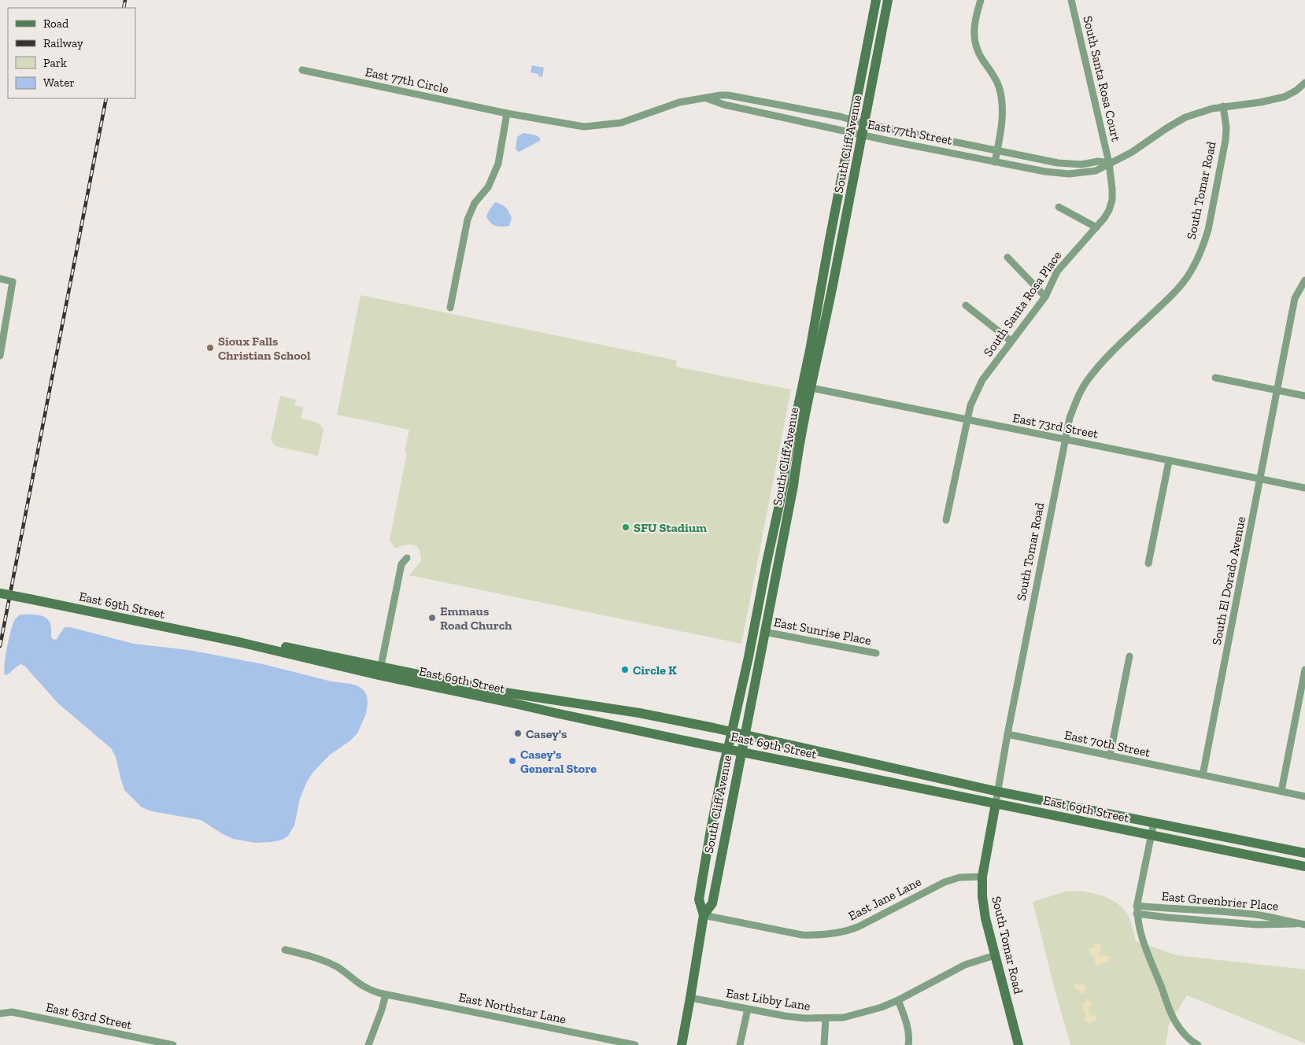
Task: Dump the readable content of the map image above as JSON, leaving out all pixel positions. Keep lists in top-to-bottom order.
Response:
{
  "streets": {
    "main road": ["South Cliff Avenue", "South Tomar Road", "East 69th Street"],
    "street": [
      "South Santa Rosa Court",
      "East 77th Circle",
      "East 77th Street",
      "South Santa Rosa Place",
      "East 73rd Street",
      "South El Dorado Avenue",
      "East Sunrise Place",
      "East 70th Street",
      "East Jane Lane",
      "East Greenbrier Place",
      "East Libby Lane",
      "East Northstar Lane",
      "East 63rd Street"
    ]
  },
  "crossings": [
    ["South Santa Rosa Court", "East 77th Street"],
    ["South Santa Rosa Court", "South Santa Rosa Place"],
    ["East 77th Circle", "East 77th Street"],
    ["East 77th Street", "South Cliff Avenue"],
    ["East 77th Street", "South Tomar Road"],
    ["East 77th Street", "South Santa Rosa Place"],
    ["South Cliff Avenue", "East 73rd Street"],
    ["South Cliff Avenue", "East 69th Street"],
    ["South Cliff Avenue", "East Sunrise Place"],
    ["South Cliff Avenue", "East Jane Lane"],
    ["South Cliff Avenue", "East Libby Lane"],
    ["South Tomar Road", "East 73rd Street"],
    ["South Tomar Road", "East 69th Street"],
    ["South Tomar Road", "East 70th Street"],
    ["South Tomar Road", "East Jane Lane"],
    ["South Tomar Road", "East Libby Lane"],
    ["South Santa Rosa Place", "East 73rd Street"],
    ["East 73rd Street", "South El Dorado Avenue"],
    ["South El Dorado Avenue", "East 70th Street"]
  ],
  "places": [
    "Sioux Falls Christian School",
    "SFU Stadium",
    "Emmaus Road Church",
    "Circle K",
    "Casey's",
    "Casey's General Store"
  ],
  "legend": [
    "Road",
    "Railway",
    "Park",
    "Water"
  ]
}
